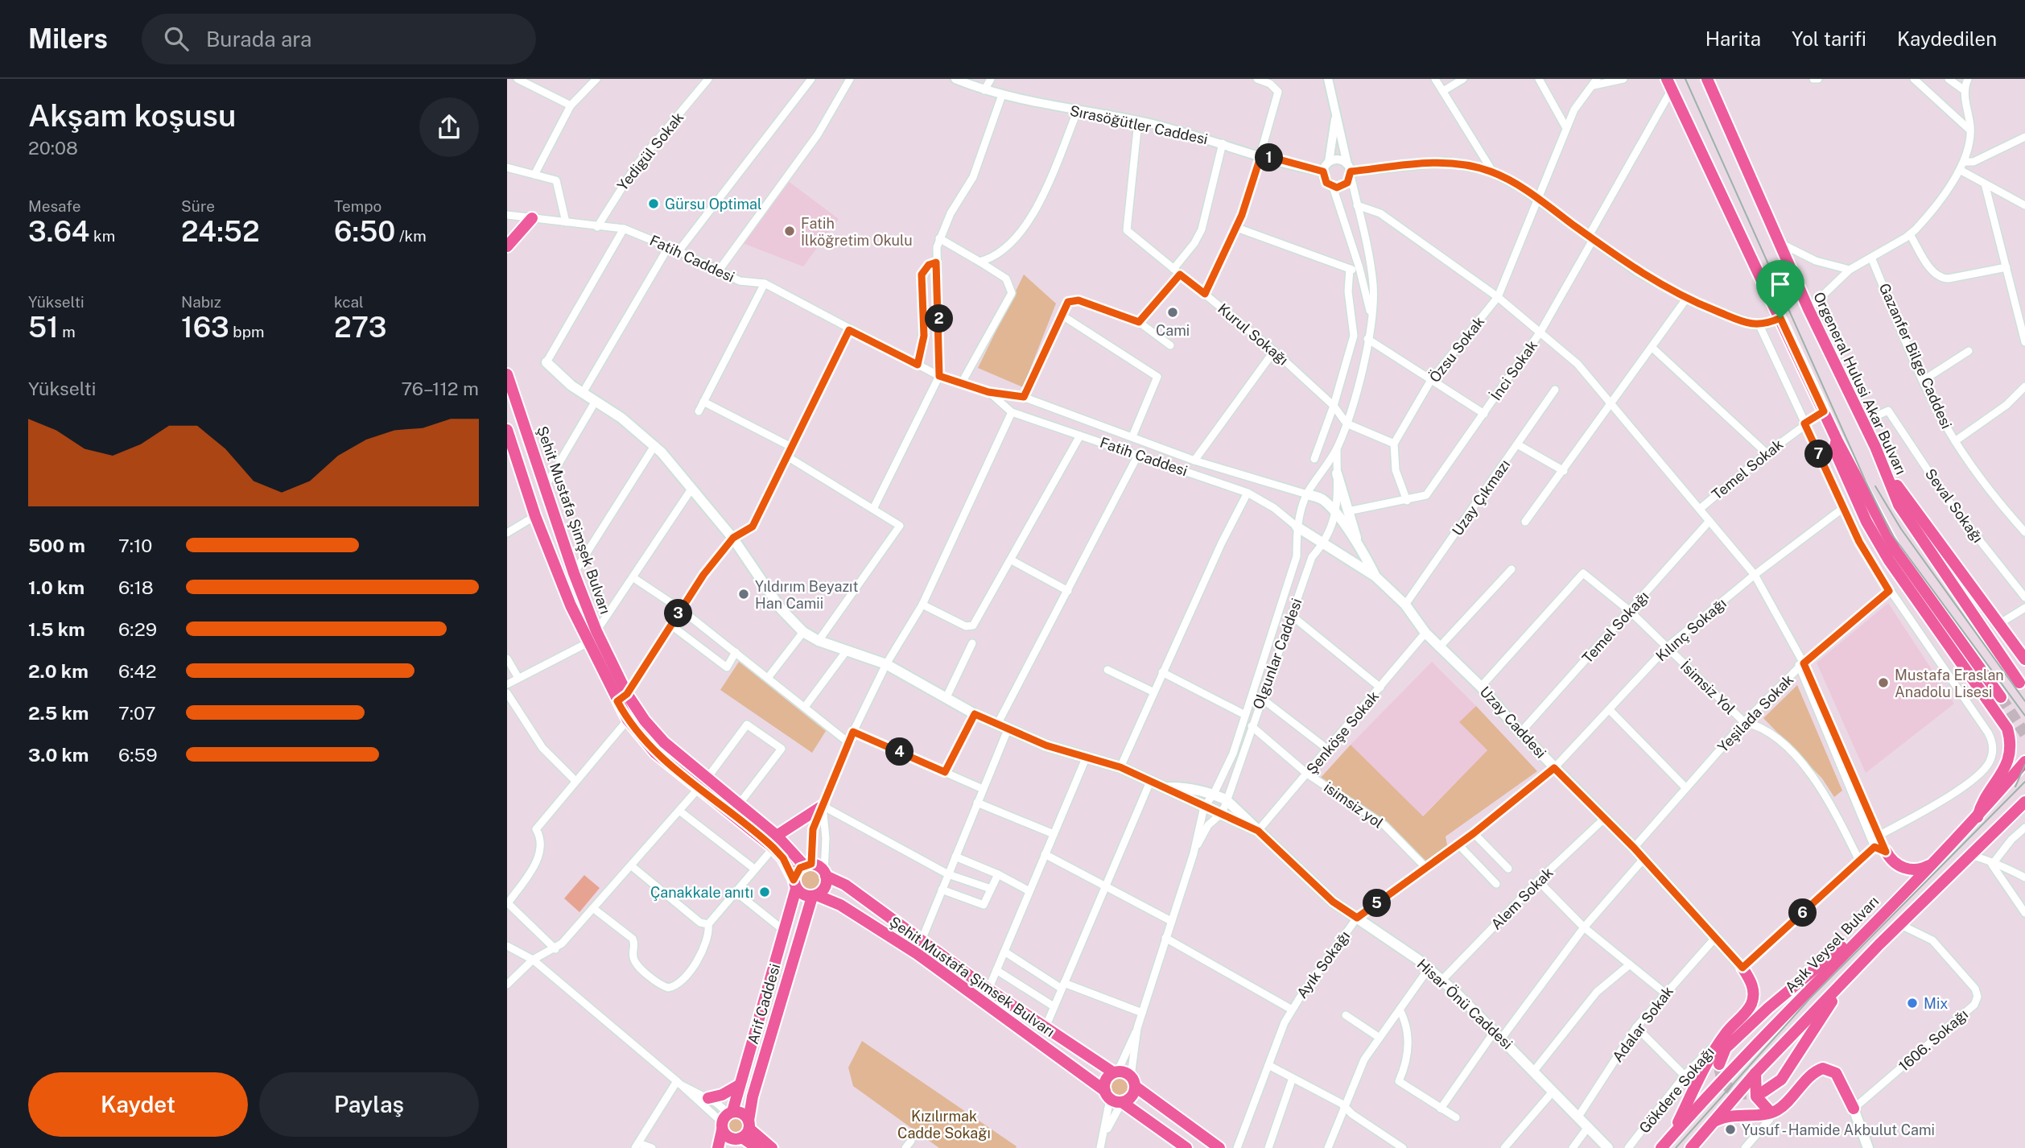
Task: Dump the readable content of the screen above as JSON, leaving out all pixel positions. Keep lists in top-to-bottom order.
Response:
{
  "streets": {
    "main road": [
      "Orgeneral Hulusi Akar Bulvarı",
      "Şehit Mustafa Şimşek Bulvarı",
      "Uzay Caddesi",
      "Aşık Veysel Bulvarı",
      "Şehit Mustafa Şimsek Bulvarı",
      "Arif Caddesi",
      "Hisar Önü Caddesi"
    ],
    "street": [
      "Sırasöğütler Caddesi",
      "Yedigül Sokak",
      "Fatih Caddesi",
      "Kurul Sokağı",
      "Özsu Sokak",
      "Gazanfer Bilge Caddesi",
      "İnci Sokak",
      "Temel Sokak",
      "Uzay Çıkmazı",
      "Seval Sokağı",
      "Temel Sokağı",
      "Kılınç Sokağı",
      "Olgunlar Caddesi",
      "İsimsiz Yol",
      "Yeşilada Sokak",
      "Şenköşe Sokak",
      "isimsiz yol",
      "Alem Sokak",
      "Ayık Sokağı",
      "Adalar Sokak",
      "1606. Sokağı",
      "Gökdere Sokağı"
    ]
  },
  "crossings": [
    ["Sırasöğütler Caddesi", "Kurul Sokağı"],
    ["Sırasöğütler Caddesi", "Olgunlar Caddesi"],
    ["Yedigül Sokak", "Fatih Caddesi"],
    ["Fatih Caddesi", "Olgunlar Caddesi"],
    ["Fatih Caddesi", "Uzay Caddesi"],
    ["Kurul Sokağı", "Olgunlar Caddesi"],
    ["Orgeneral Hulusi Akar Bulvarı", "Seval Sokağı"],
    ["Uzay Çıkmazı", "Uzay Caddesi"],
    ["Şehit Mustafa Şimşek Bulvarı", "Şehit Mustafa Şimsek Bulvarı"],
    ["Şehit Mustafa Şimşek Bulvarı", "Arif Caddesi"],
    ["Temel Sokağı", "İsimsiz Yol"],
    ["Temel Sokağı", "Uzay Caddesi"],
    ["Kılınç Sokağı", "İsimsiz Yol"],
    ["Kılınç Sokağı", "Uzay Caddesi"],
    ["Kılınç Sokağı", "Ayık Sokağı"],
    ["Olgunlar Caddesi", "Uzay Caddesi"],
    ["Olgunlar Caddesi", "isimsiz yol"],
    ["Olgunlar Caddesi", "Hisar Önü Caddesi"],
    ["İsimsiz Yol", "Yeşilada Sokak"],
    ["İsimsiz Yol", "Uzay Caddesi"],
    ["Yeşilada Sokak", "Uzay Caddesi"],
    ["Uzay Caddesi", "Şenköşe Sokak"],
    ["Uzay Caddesi", "Alem Sokak"],
    ["Uzay Caddesi", "Ayık Sokağı"],
    ["Uzay Caddesi", "Adalar Sokak"],
    ["Şenköşe Sokak", "isimsiz yol"],
    ["Şenköşe Sokak", "Hisar Önü Caddesi"],
    ["isimsiz yol", "Ayık Sokağı"],
    ["Alem Sokak", "Hisar Önü Caddesi"],
    ["Ayık Sokağı", "Hisar Önü Caddesi"],
    ["Şehit Mustafa Şimsek Bulvarı", "Arif Caddesi"],
    ["Hisar Önü Caddesi", "Adalar Sokak"]
  ],
  "parks": ["Kızılırmak Cadde Sokağı"],
  "places": [
    "Gürsu Optimal",
    "Fatih İlköğretim Okulu",
    "Cami",
    "Yıldırım Beyazıt Han Camii",
    "Mustafa Eraslan Anadolu Lisesi",
    "Çanakkale anıtı",
    "Mix",
    "Yusuf - Hamide Akbulut Cami"
  ],
  "page": {
    "header": "Milers",
    "search": "Burada ara",
    "nav": ["Harita", "Yol tarifi", "Kaydedilen"],
    "heading": ["Akşam koşusu", "20:08"],
    "pins": [
      "1",
      "2",
      "7",
      "3",
      "4",
      "5",
      "6"
    ],
    "stats": [
      ["Mesafe", "3.64 km"],
      ["Süre", "24:52"],
      ["Tempo", "6:50 /km"],
      ["Yükselti", "51 m"],
      ["Nabız", "163 bpm"],
      ["kcal", "273"]
    ],
    "chart": ["Yükselti", "76–112 m"],
    "list": [
      {
        "name": "500 m",
        "note": "7:10"
      },
      {
        "name": "1.0 km",
        "note": "6:18"
      },
      {
        "name": "1.5 km",
        "note": "6:29"
      },
      {
        "name": "2.0 km",
        "note": "6:42"
      },
      {
        "name": "2.5 km",
        "note": "7:07"
      },
      {
        "name": "3.0 km",
        "note": "6:59"
      }
    ],
    "buttons": ["Kaydet", "Paylaş"]
  }
}
